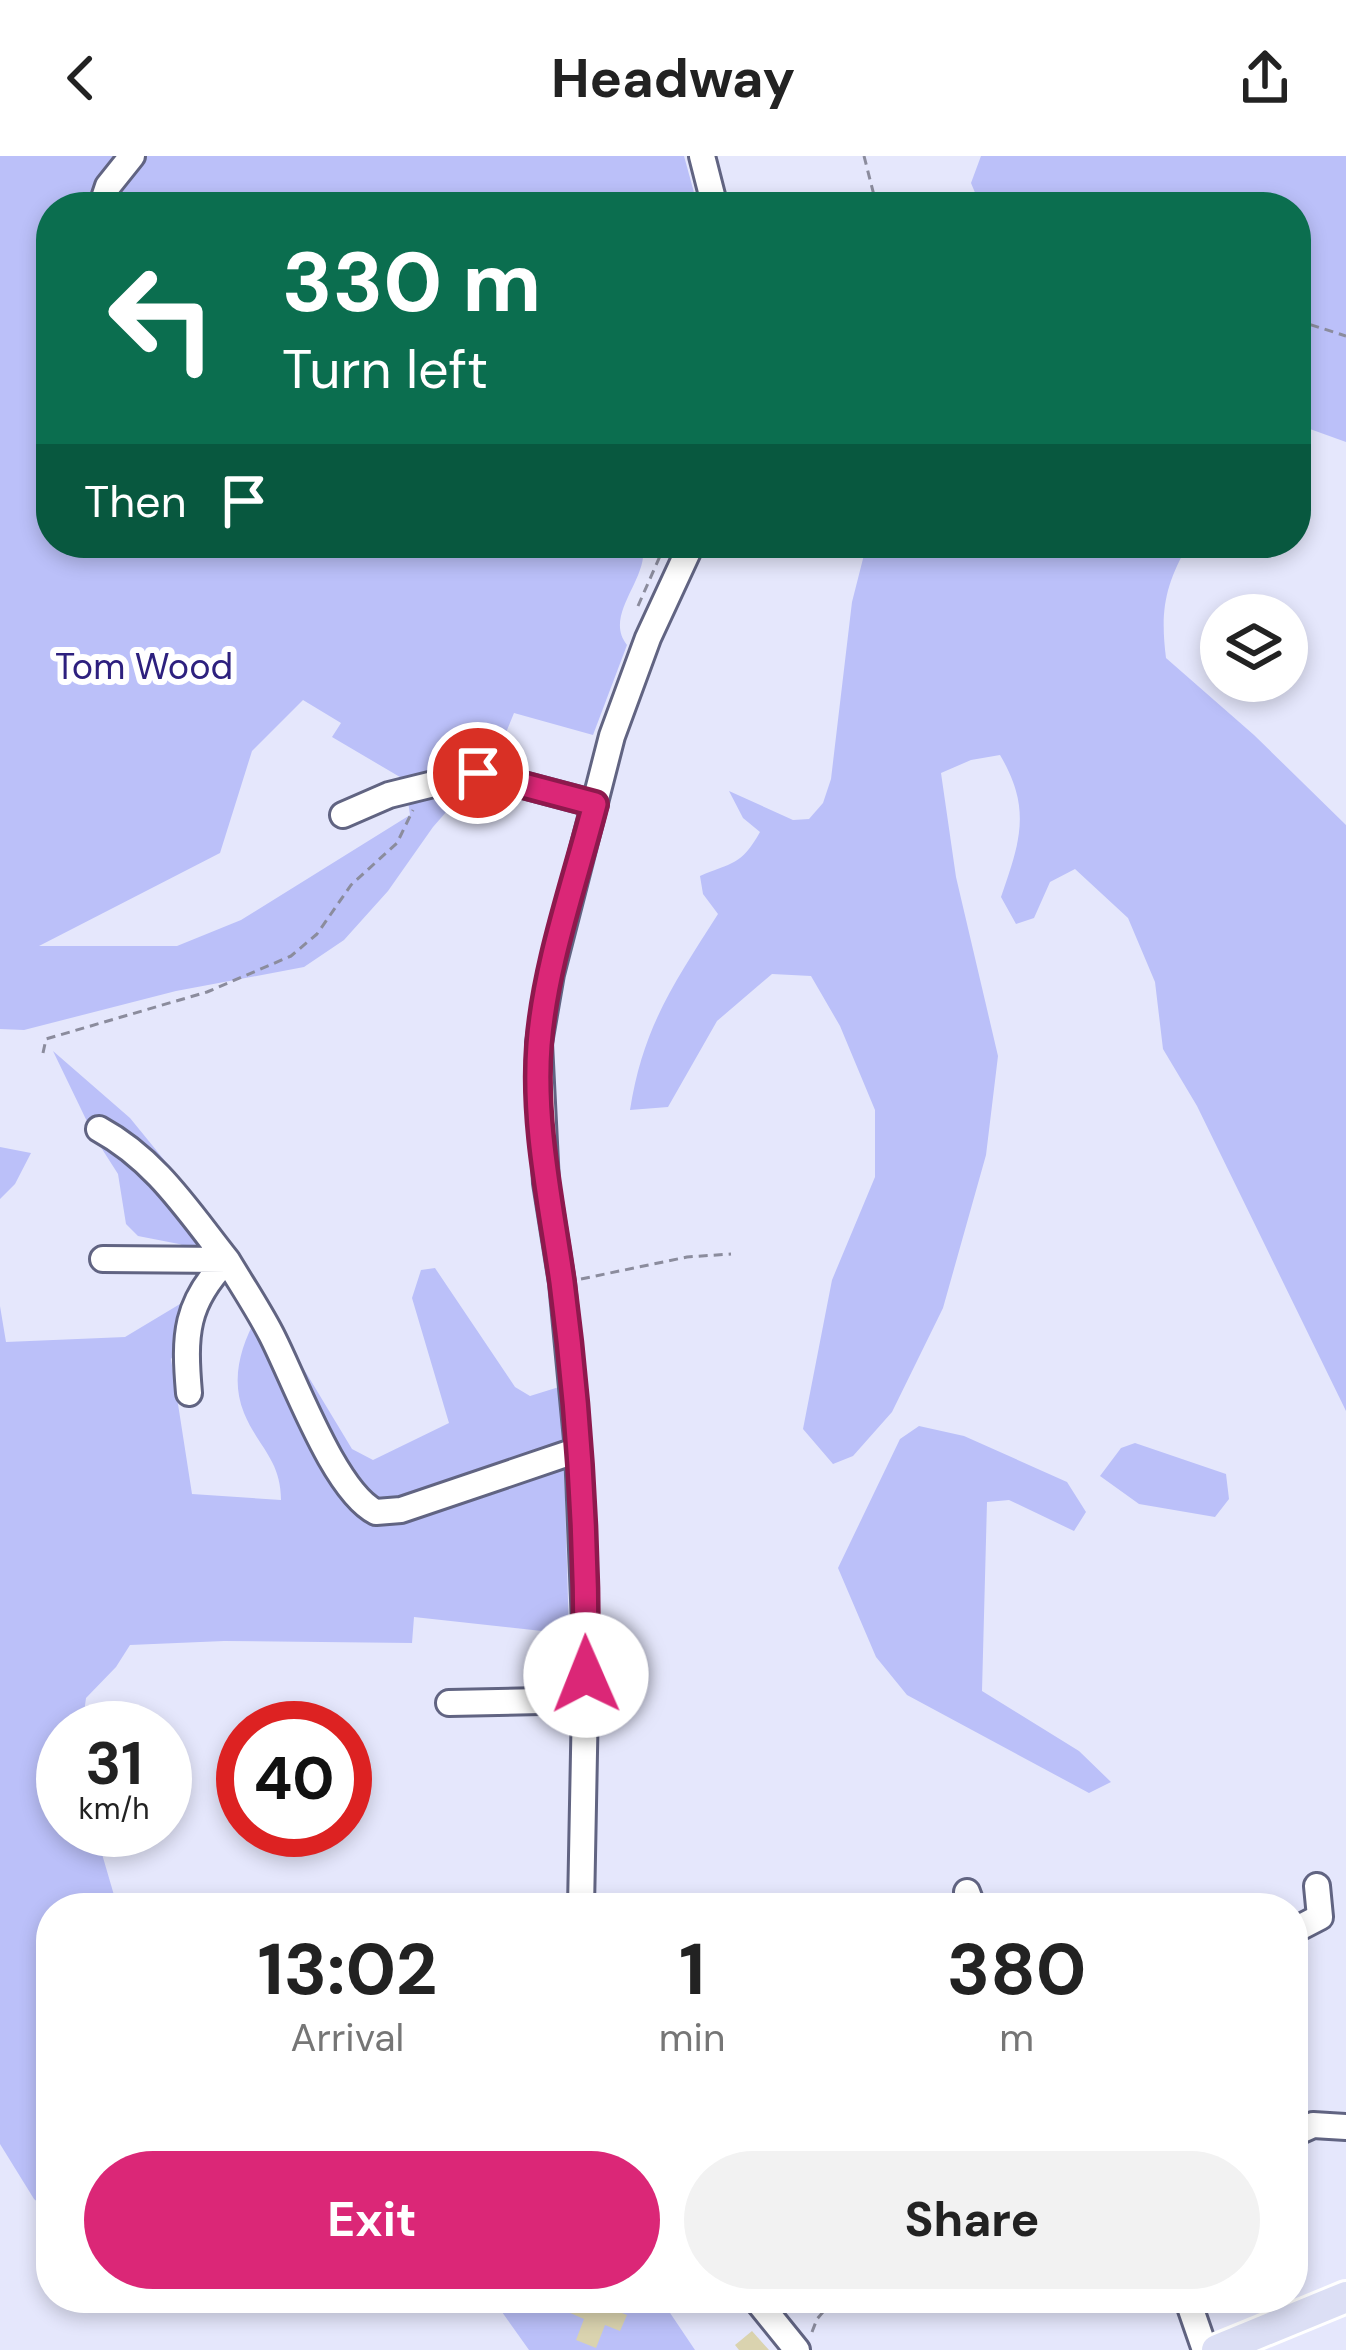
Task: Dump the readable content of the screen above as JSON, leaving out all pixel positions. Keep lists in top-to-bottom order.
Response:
{
  "parks": ["Tom Wood"],
  "page": {
    "header": "Headway",
    "turn": ["330 m", "Turn left"],
    "then": "Then",
    "speed": "31 km/h",
    "limit": "40",
    "eta": [
      "13:02",
      "Arrival",
      "1",
      "min",
      "380",
      "m"
    ],
    "buttons": ["Exit", "Share"]
  }
}
